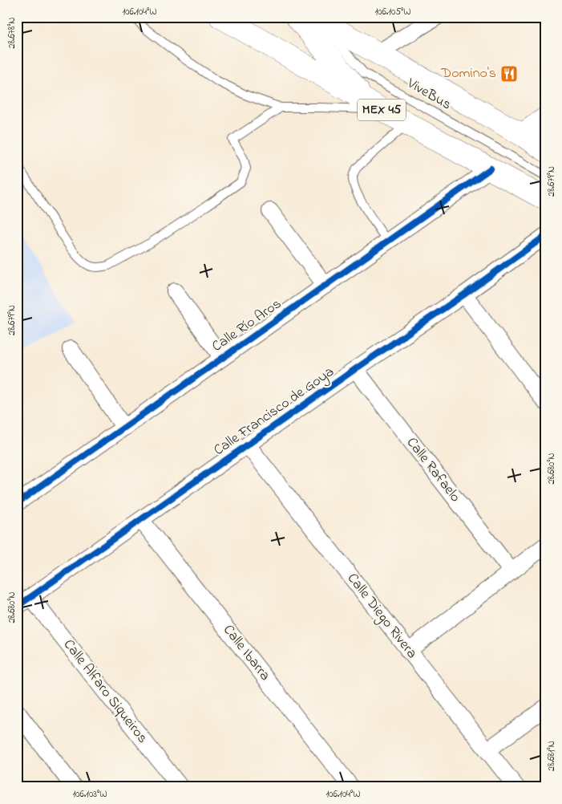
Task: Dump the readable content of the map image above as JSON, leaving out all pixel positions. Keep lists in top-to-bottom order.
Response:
{
  "streets": {
    "main road": ["MEX 45"],
    "street": [
      "Calle Río Aros",
      "Calle Francisco de Goya",
      "Calle Rafaelo",
      "Calle Diego Rivera",
      "Calle Ibarra",
      "Calle Alfaro Siqueiros"
    ],
    "lane": ["ViveBus"]
  },
  "crossings": [
    ["MEX 45", "Calle Río Aros"],
    ["Calle Francisco de Goya", "Calle Rafaelo"],
    ["Calle Francisco de Goya", "Calle Diego Rivera"],
    ["Calle Francisco de Goya", "Calle Ibarra"],
    ["Calle Francisco de Goya", "Calle Alfaro Siqueiros"]
  ],
  "places": {
    "restaurant": ["Domino's"]
  },
  "coordinates": [
    "106.104°W",
    "106.105°W",
    "28.678°N",
    "28.679°N",
    "28.680°N",
    "28.681°N",
    "106.103°W"
  ]
}
